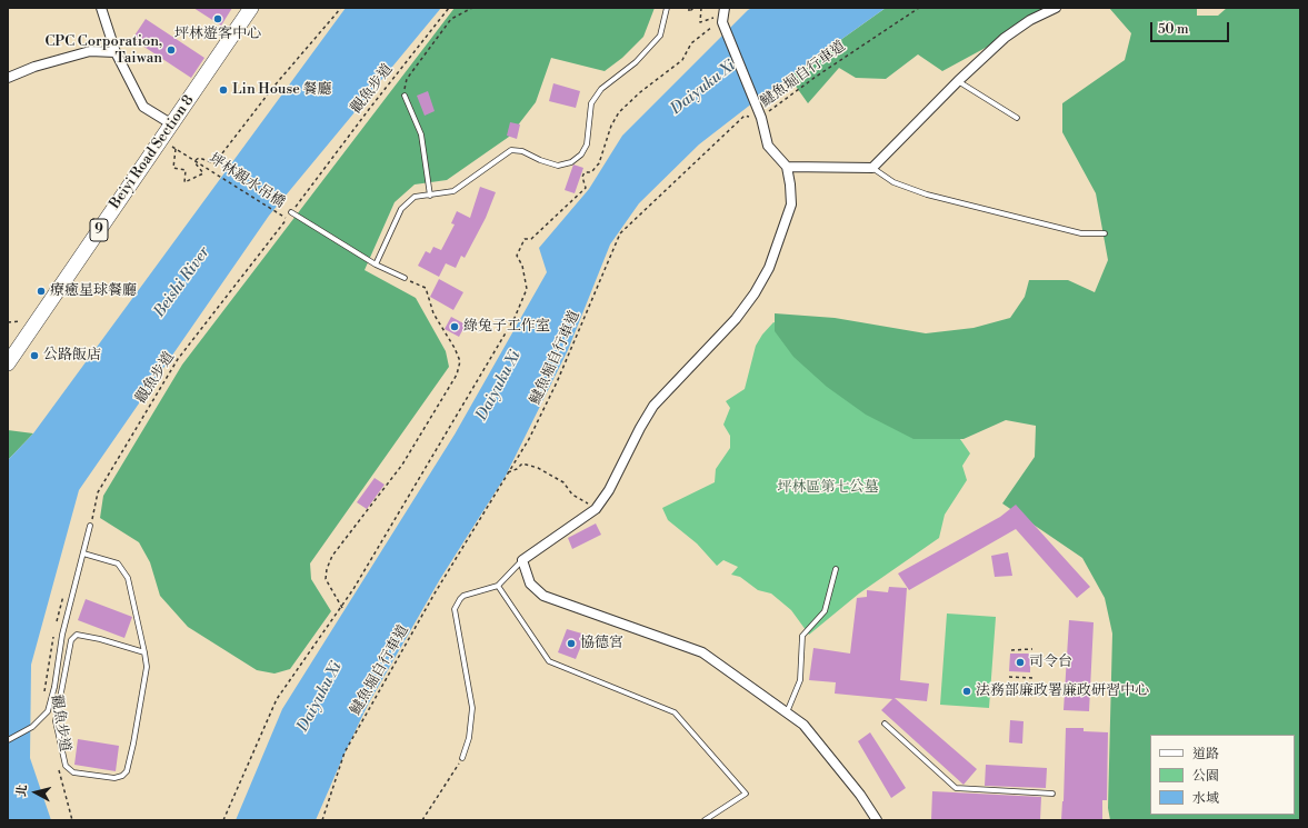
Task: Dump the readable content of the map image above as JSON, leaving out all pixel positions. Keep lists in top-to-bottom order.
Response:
{
  "streets": {
    "main road": ["Beiyi Road Section 8", "9"],
    "path": ["𩻸魚堀自行車道", "觀魚步道", "坪林親水吊橋"]
  },
  "crossings": [
    ["觀魚步道", "坪林親水吊橋"],
    ["Beiyi Road Section 8", "坪林親水吊橋"]
  ],
  "water": ["Daiyuku Xi", "Beishi River"],
  "parks": ["坪林區第七公墓"],
  "places": [
    "坪林遊客中心",
    "CPC Corporation, Taiwan",
    "Lin House 餐廳",
    "療癒星球餐廳",
    "綠兔子工作室",
    "公路飯店",
    "協德宮",
    "司令台",
    "法務部廉政署廉政研習中心"
  ],
  "legend": ["道路", "公園", "水域"],
  "scale_bar": "50 m",
  "north": "left"
}
